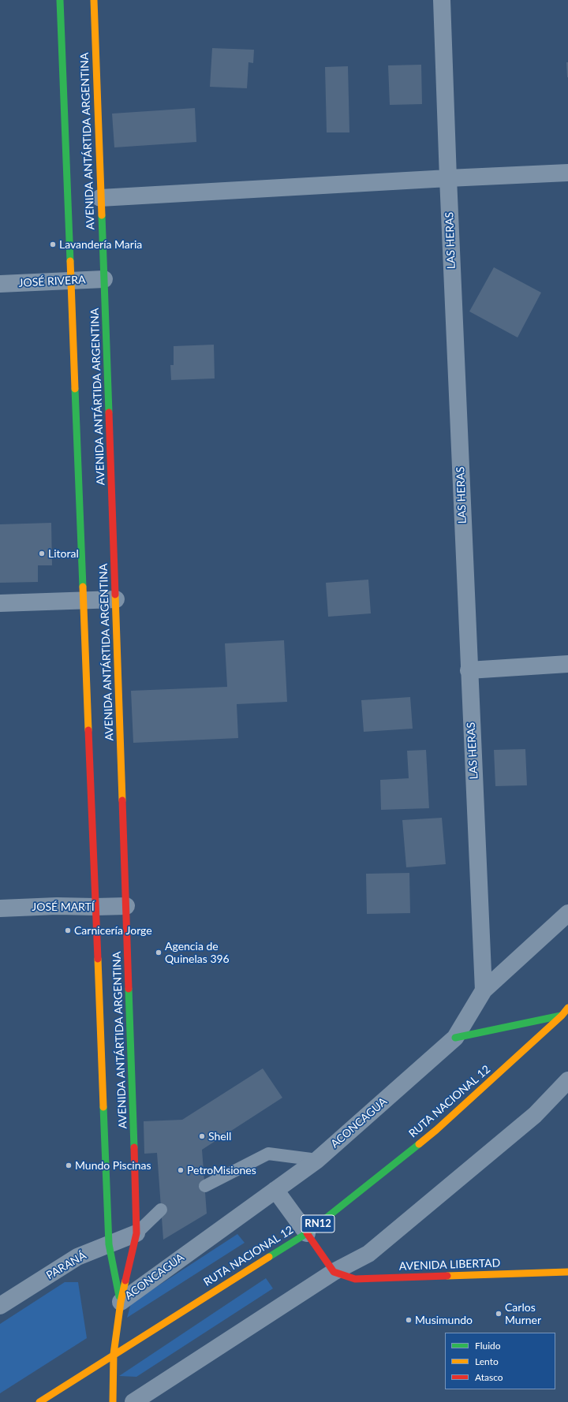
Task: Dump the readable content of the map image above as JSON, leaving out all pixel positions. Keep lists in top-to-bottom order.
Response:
{
  "streets": {
    "main road": [
      "AVENIDA ANTÁRTIDA ARGENTINA",
      "RUTA NACIONAL 12",
      "RN12",
      "AVENIDA LIBERTAD"
    ],
    "street": [
      "LAS HERAS",
      "JOSÉ RIVERA",
      "JOSÉ MARTÍ",
      "ACONCAGUA",
      "PARANÁ"
    ]
  },
  "crossings": [
    ["AVENIDA ANTÁRTIDA ARGENTINA", "JOSÉ RIVERA"],
    ["AVENIDA ANTÁRTIDA ARGENTINA", "JOSÉ MARTÍ"],
    ["AVENIDA ANTÁRTIDA ARGENTINA", "RUTA NACIONAL 12"],
    ["AVENIDA ANTÁRTIDA ARGENTINA", "ACONCAGUA"],
    ["AVENIDA ANTÁRTIDA ARGENTINA", "PARANÁ"],
    ["LAS HERAS", "ACONCAGUA"]
  ],
  "places": [
    "Lavandería Maria",
    "Litoral",
    "Carnicería Jorge",
    "Agencia de Quinelas 396",
    "Shell",
    "Mundo Piscinas",
    "PetroMisiones",
    "Carlos Murner",
    "Musimundo"
  ],
  "legend": ["Fluido", "Lento", "Atasco"]
}
